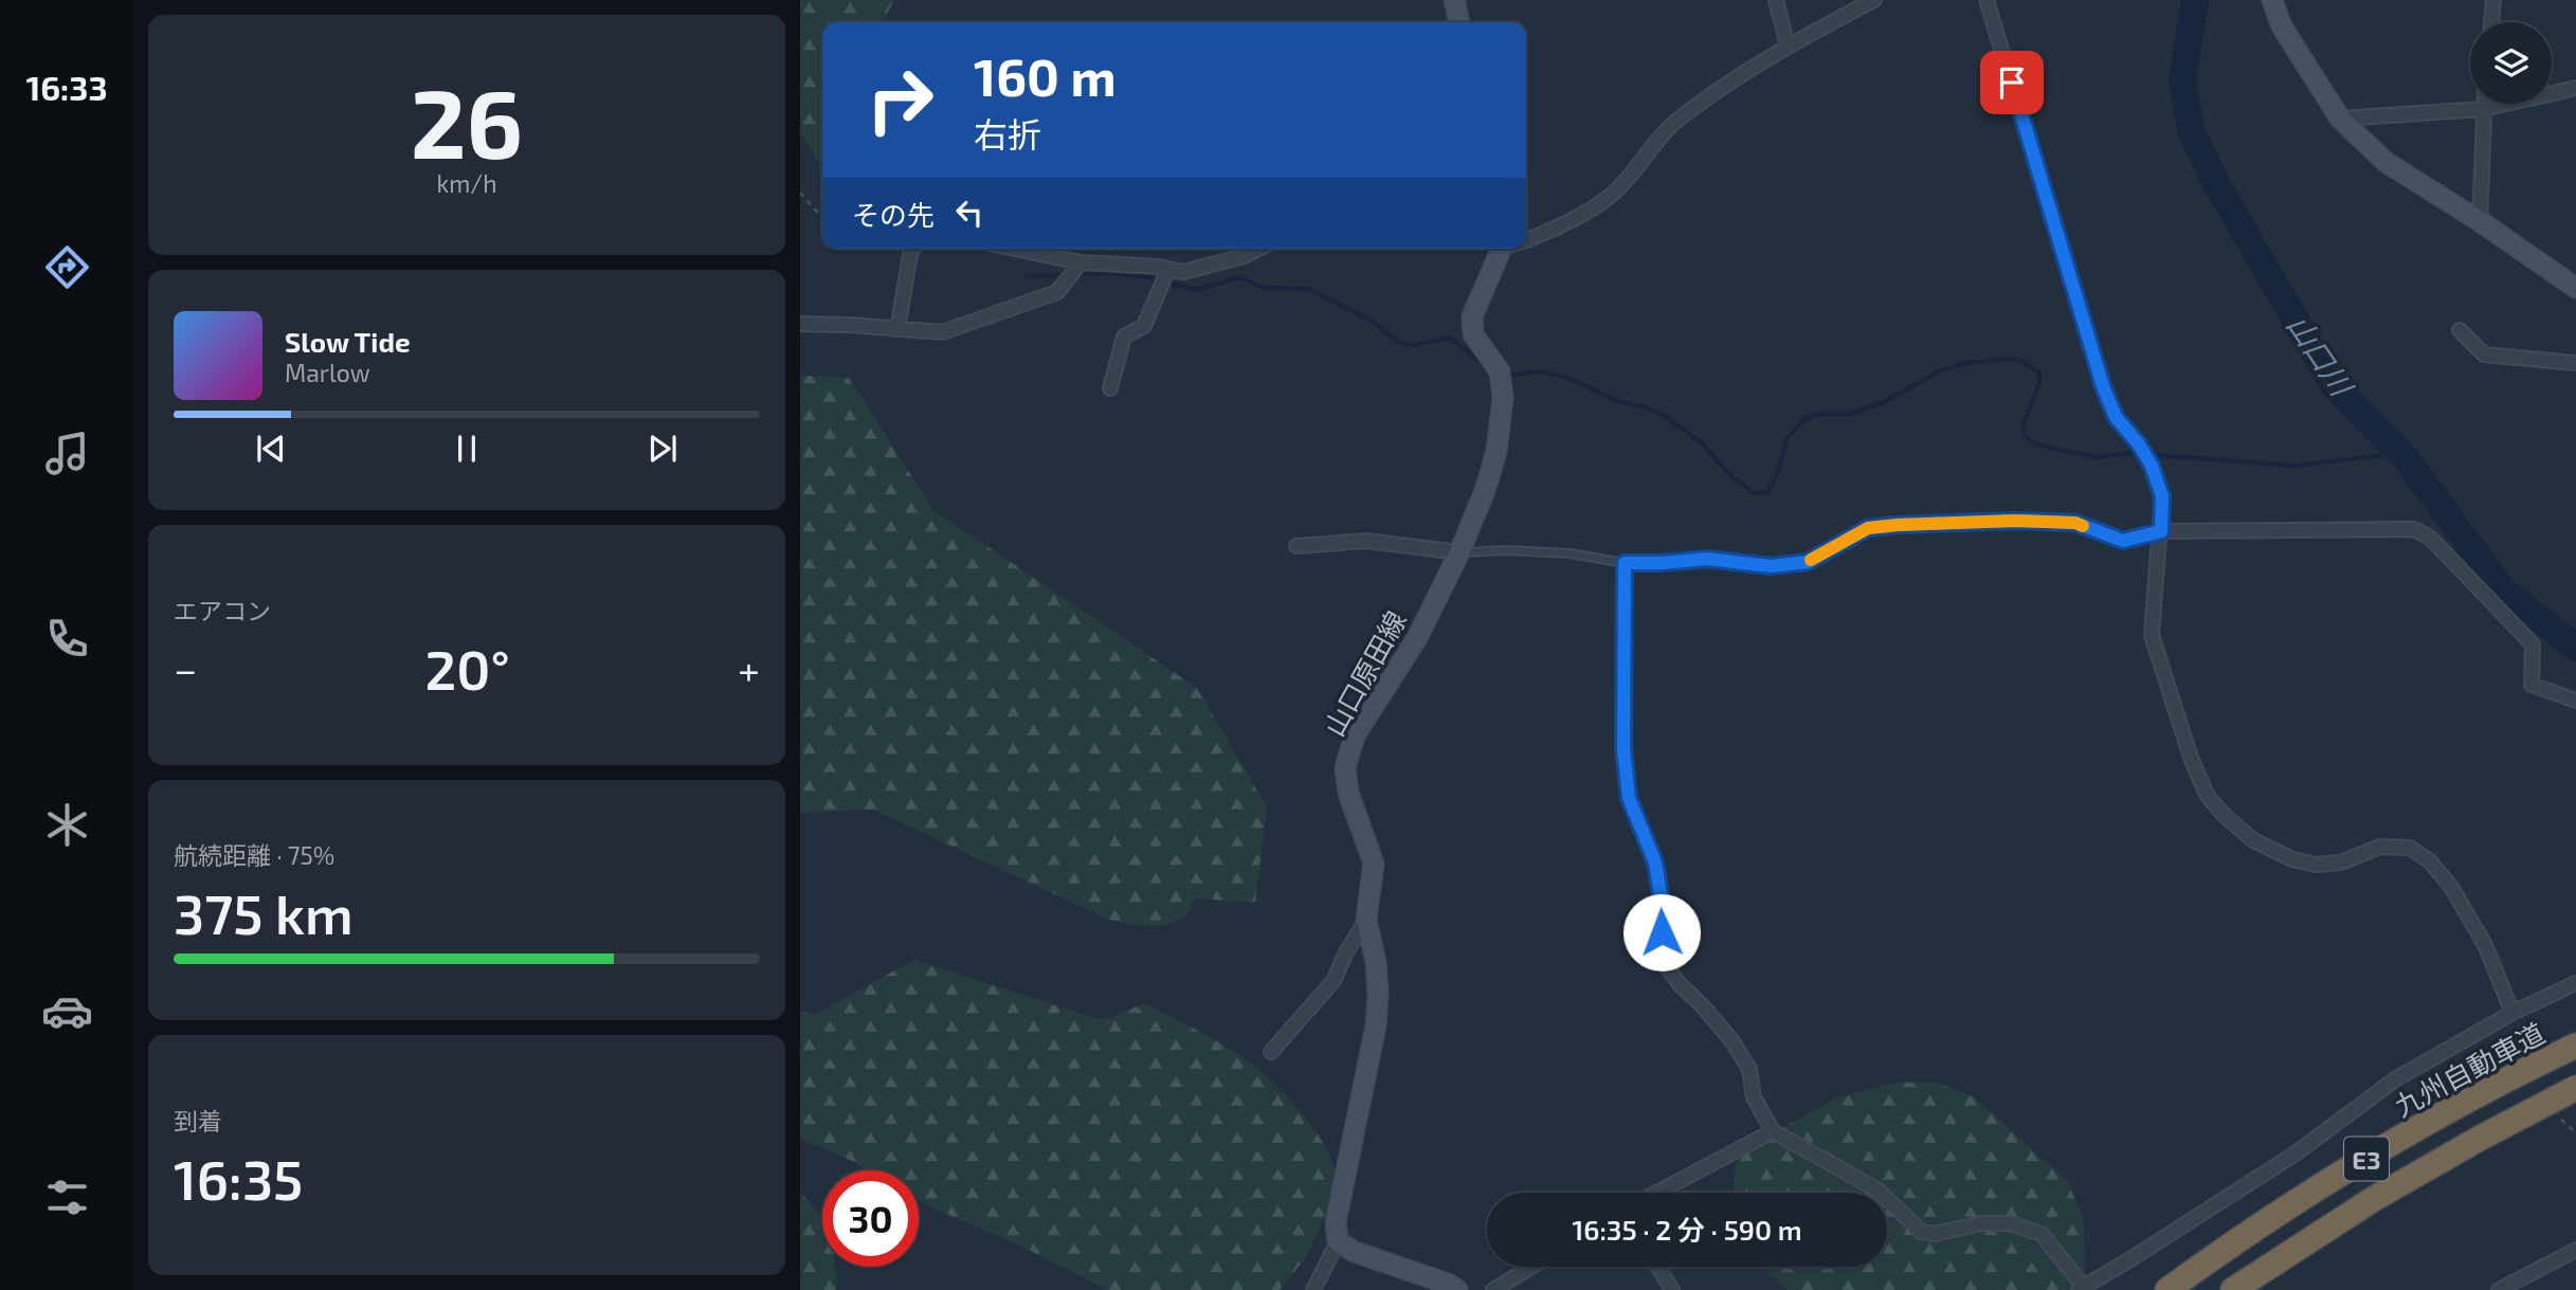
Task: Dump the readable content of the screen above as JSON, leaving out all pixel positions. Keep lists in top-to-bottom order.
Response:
{
  "streets": {
    "highway": ["九州自動車道", "E3"],
    "main road": ["山口原田線"]
  },
  "water": ["山口川"],
  "page": {
    "tabs": "16:33",
    "tile": [
      ["26", "km/h"],
      "エアコン",
      ["航続距離 · 75%", "375 km"],
      ["到着", "16:35"]
    ],
    "turn": ["160 m", "右折"],
    "then": "その先",
    "song": ["Slow Tide", "Marlow"],
    "heat": ["−", "20°", "+"],
    "limit": "30",
    "trip": "16:35 · 2 分 · 590 m"
  }
}
